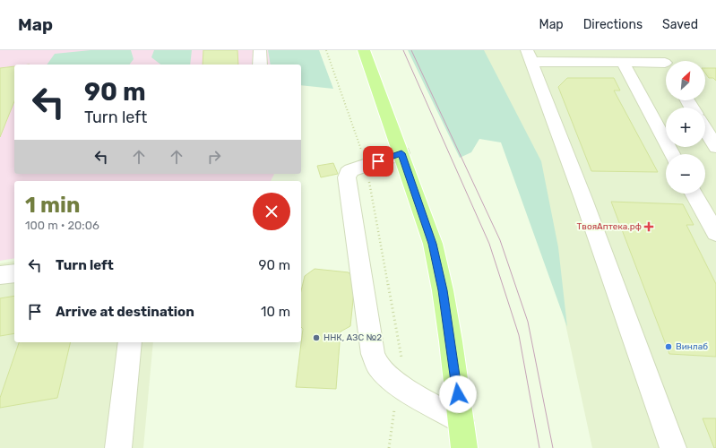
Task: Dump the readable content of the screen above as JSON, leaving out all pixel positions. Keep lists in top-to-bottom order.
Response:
{
  "places": {
    "health": ["ТвояАптека.рф"],
    "other": ["ННК, АЗС №2", "Винлаб"]
  },
  "north": "top right",
  "page": {
    "header": "Map",
    "nav": ["Map", "Directions", "Saved"],
    "map_buttons": ["+", "−"],
    "turn": ["90 m", "Turn left"],
    "heading": ["1 min", "100 m · 20:06"],
    "list": [
      {
        "name": "Turn left",
        "value": "90 m"
      },
      {
        "name": "Arrive at destination",
        "value": "10 m"
      }
    ]
  }
}
